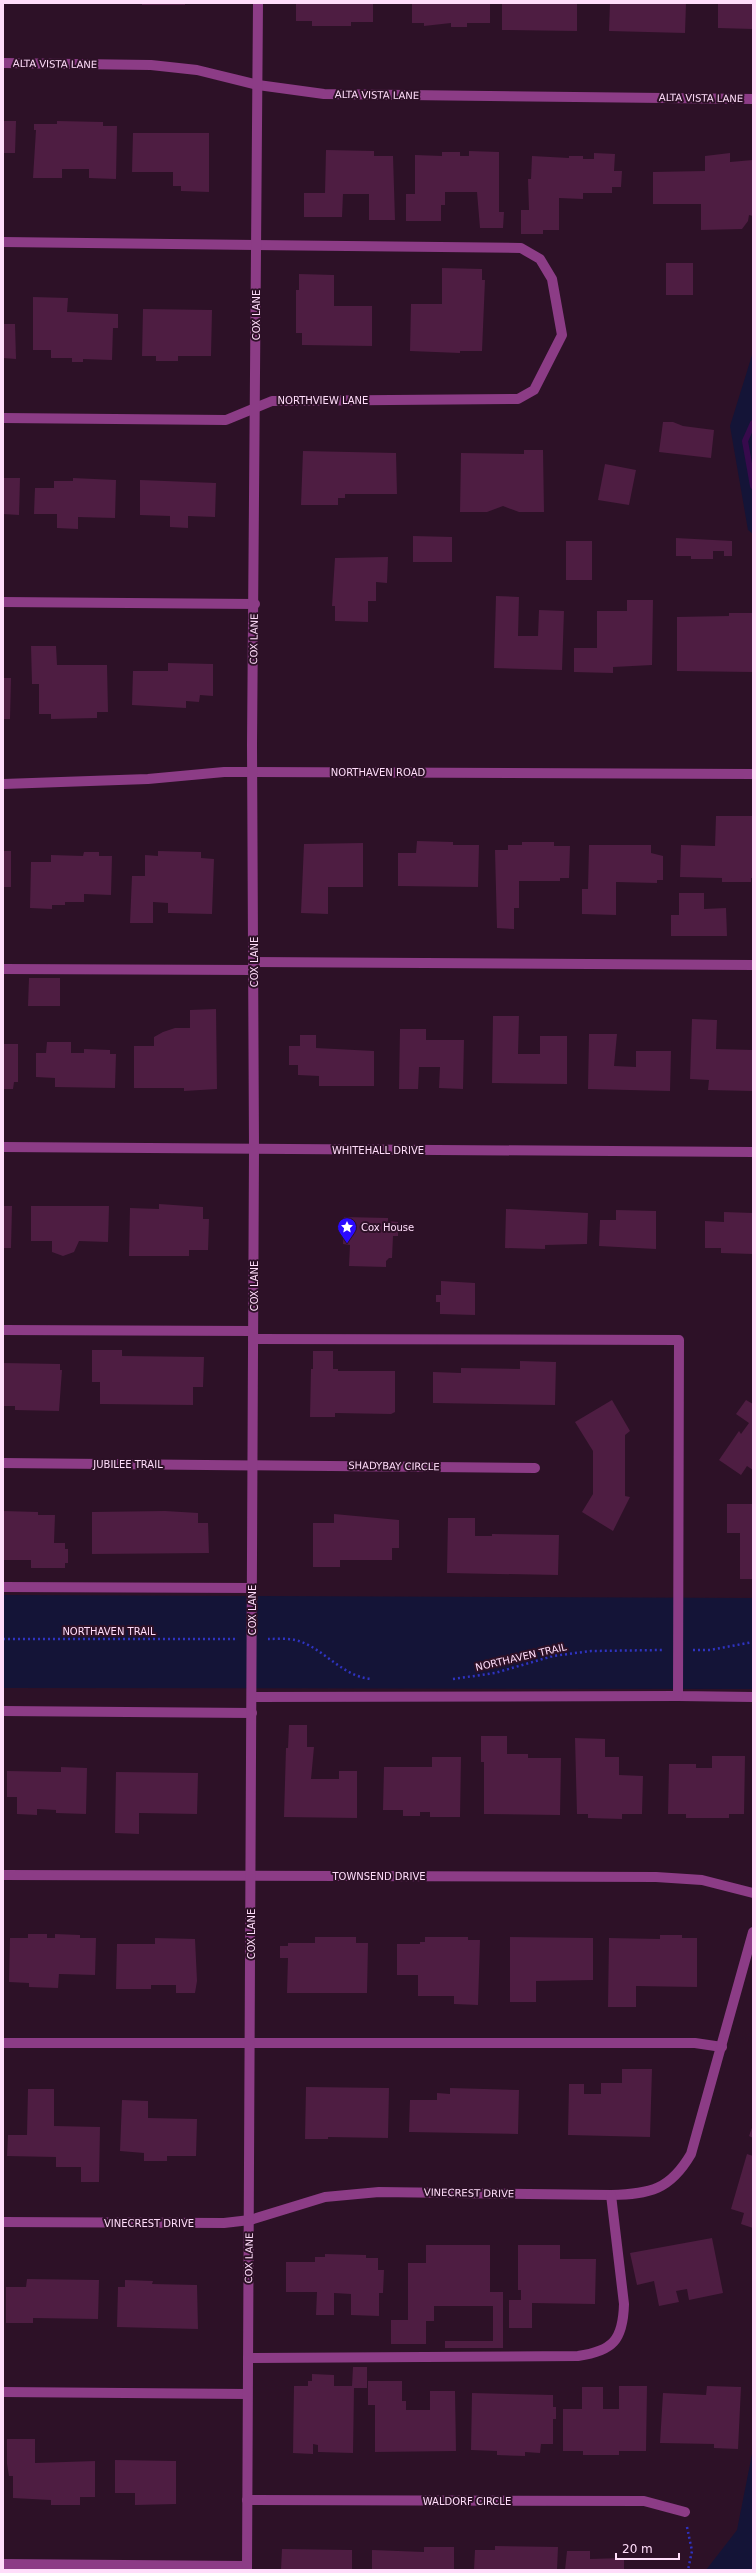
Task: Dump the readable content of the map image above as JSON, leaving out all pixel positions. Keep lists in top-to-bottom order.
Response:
{
  "streets": {
    "street": [
      "ALTA VISTA LANE",
      "COX LANE",
      "NORTHVIEW LANE",
      "NORTHAVEN ROAD",
      "WHITEHALL DRIVE",
      "JUBILEE TRAIL",
      "SHADYBAY CIRCLE",
      "TOWNSEND DRIVE",
      "VINECREST DRIVE",
      "WALDORF CIRCLE"
    ],
    "path": ["NORTHAVEN TRAIL"]
  },
  "crossings": [
    ["ALTA VISTA LANE", "COX LANE"],
    ["COX LANE", "NORTHVIEW LANE"],
    ["COX LANE", "NORTHAVEN ROAD"],
    ["COX LANE", "WHITEHALL DRIVE"],
    ["COX LANE", "JUBILEE TRAIL"],
    ["COX LANE", "SHADYBAY CIRCLE"],
    ["COX LANE", "TOWNSEND DRIVE"],
    ["COX LANE", "VINECREST DRIVE"],
    ["COX LANE", "WALDORF CIRCLE"],
    ["JUBILEE TRAIL", "SHADYBAY CIRCLE"]
  ],
  "places": {
    "place": ["Cox House"]
  },
  "scale_bar": "20 m"
}
